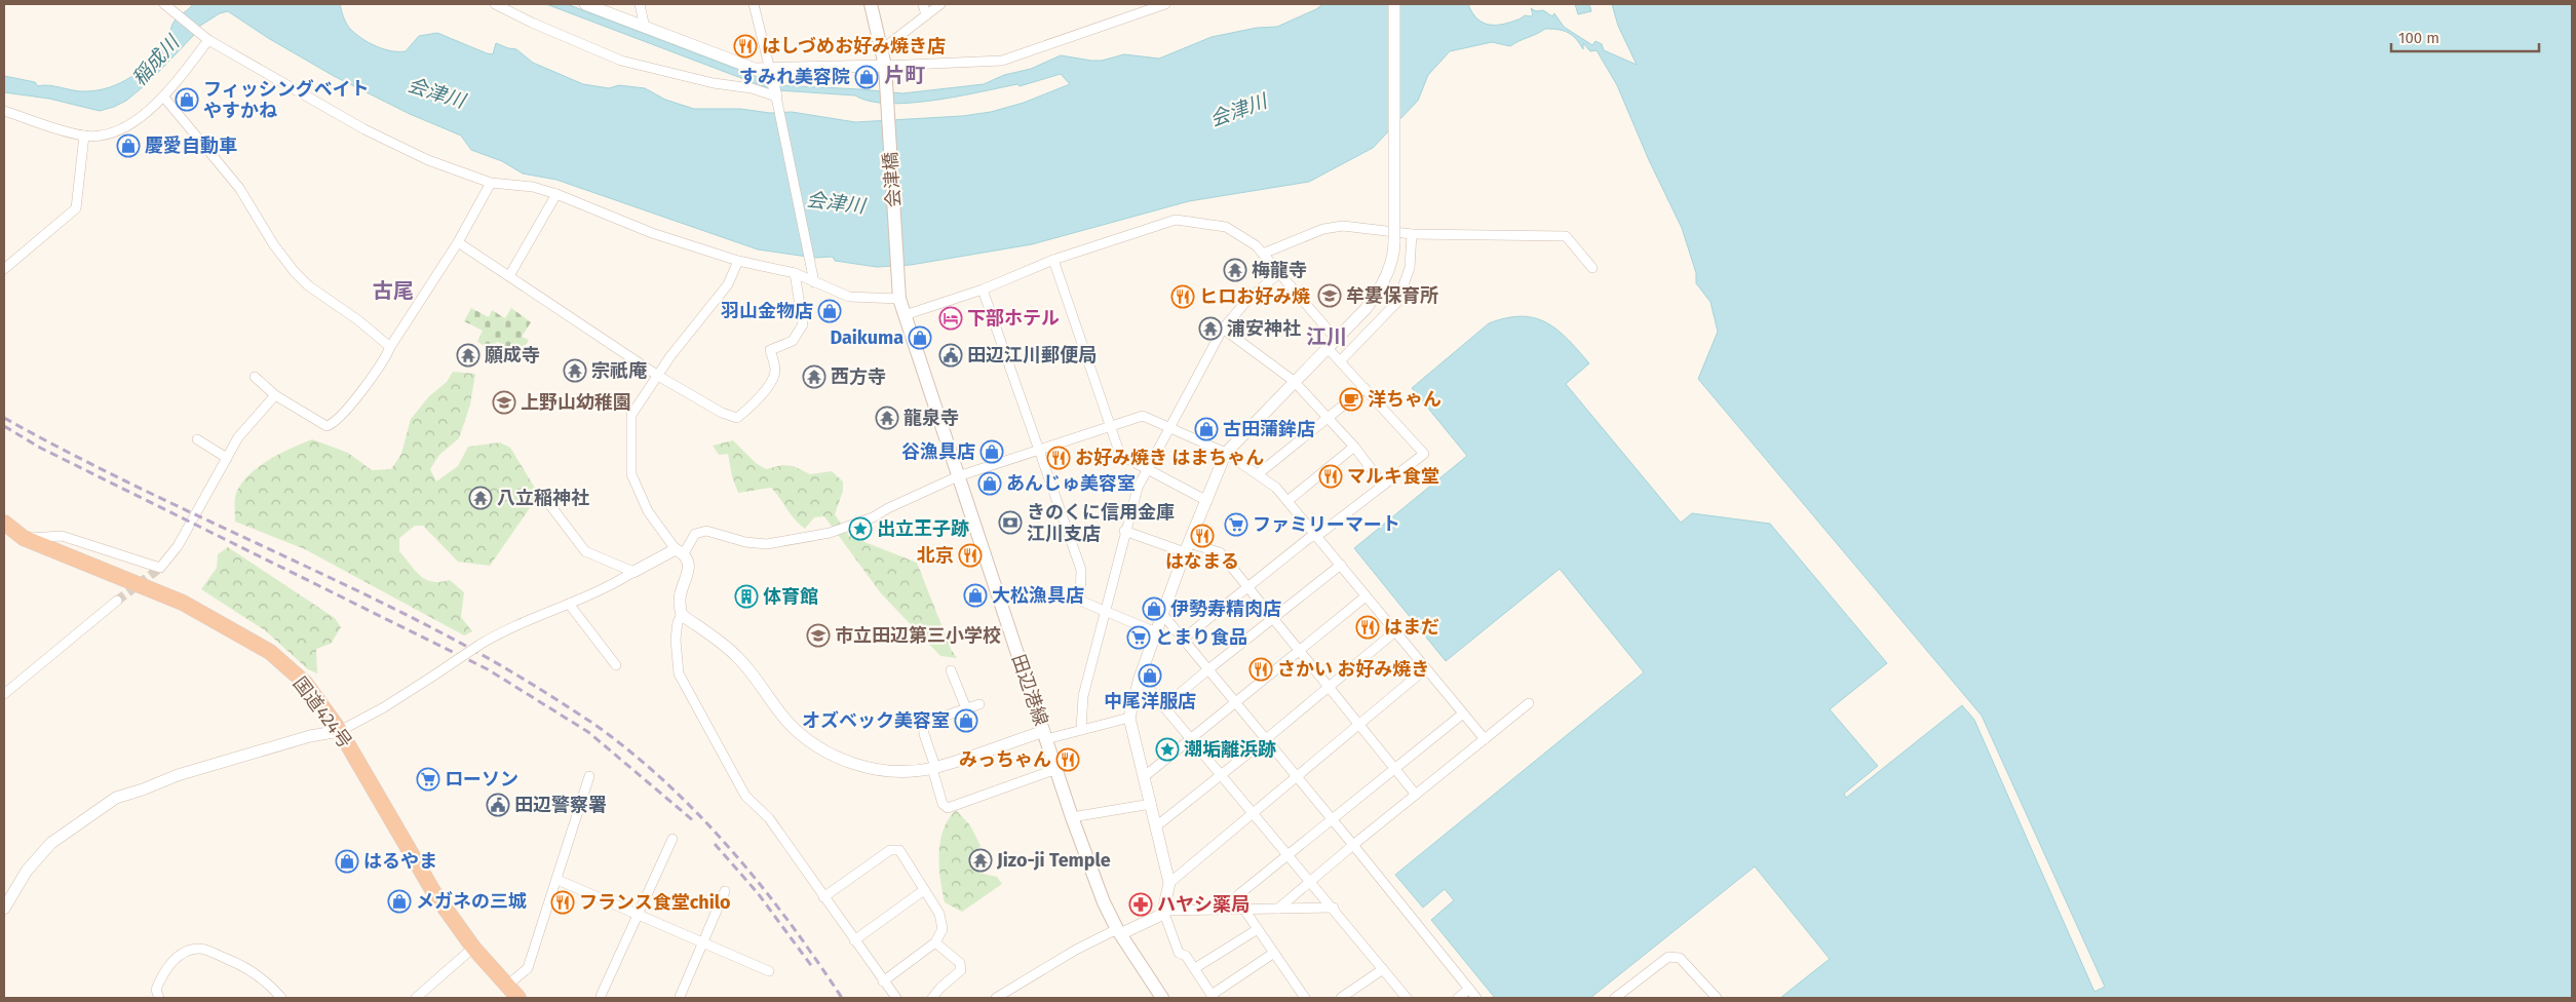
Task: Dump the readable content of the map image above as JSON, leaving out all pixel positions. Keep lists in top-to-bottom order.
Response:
{
  "streets": {
    "highway": ["国道424号"],
    "main road": ["会津橋", "田辺港線"]
  },
  "crossings": [
    ["会津橋", "田辺港線"]
  ],
  "districts": ["片町", "古尾", "江川"],
  "water": ["稲成川", "会津川"],
  "places": {
    "restaurant": [
      "はしづめお好み焼き店",
      "ヒロお好み焼",
      "お好み焼き はまちゃん",
      "マルキ食堂",
      "はなまる",
      "北京",
      "はまだ",
      "さかい お好み焼き",
      "みっちゃん",
      "フランス食堂chilo"
    ],
    "shop": [
      "すみれ美容院",
      "フィッシングベイト やすかね",
      "慶愛自動車",
      "羽山金物店",
      "Daikuma",
      "古田蒲鉾店",
      "谷漁具店",
      "あんじゅ美容室",
      "大松漁具店",
      "伊勢寿精肉店",
      "中尾洋服店",
      "オズベック美容室",
      "はるやま",
      "メガネの三城"
    ],
    "temple": [
      "梅龍寺",
      "浦安神社",
      "願成寺",
      "宗祇庵",
      "西方寺",
      "龍泉寺",
      "八立稲神社",
      "Jizo-ji Temple"
    ],
    "school or university": ["牟婁保育所", "上野山幼稚園", "市立田辺第三小学校"],
    "hotel": ["下部ホテル"],
    "public building": ["田辺江川郵便局", "田辺警察署"],
    "cafe": ["洋ちゃん"],
    "bank": ["きのくに信用金庫 江川支店"],
    "supermarket": ["ファミリーマート", "とまり食品", "ローソン"],
    "place": ["出立王子跡", "潮垢離浜跡"],
    "building": ["体育館"],
    "pharmacy": ["ハヤシ薬局"]
  },
  "scale_bar": "100 m"
}
